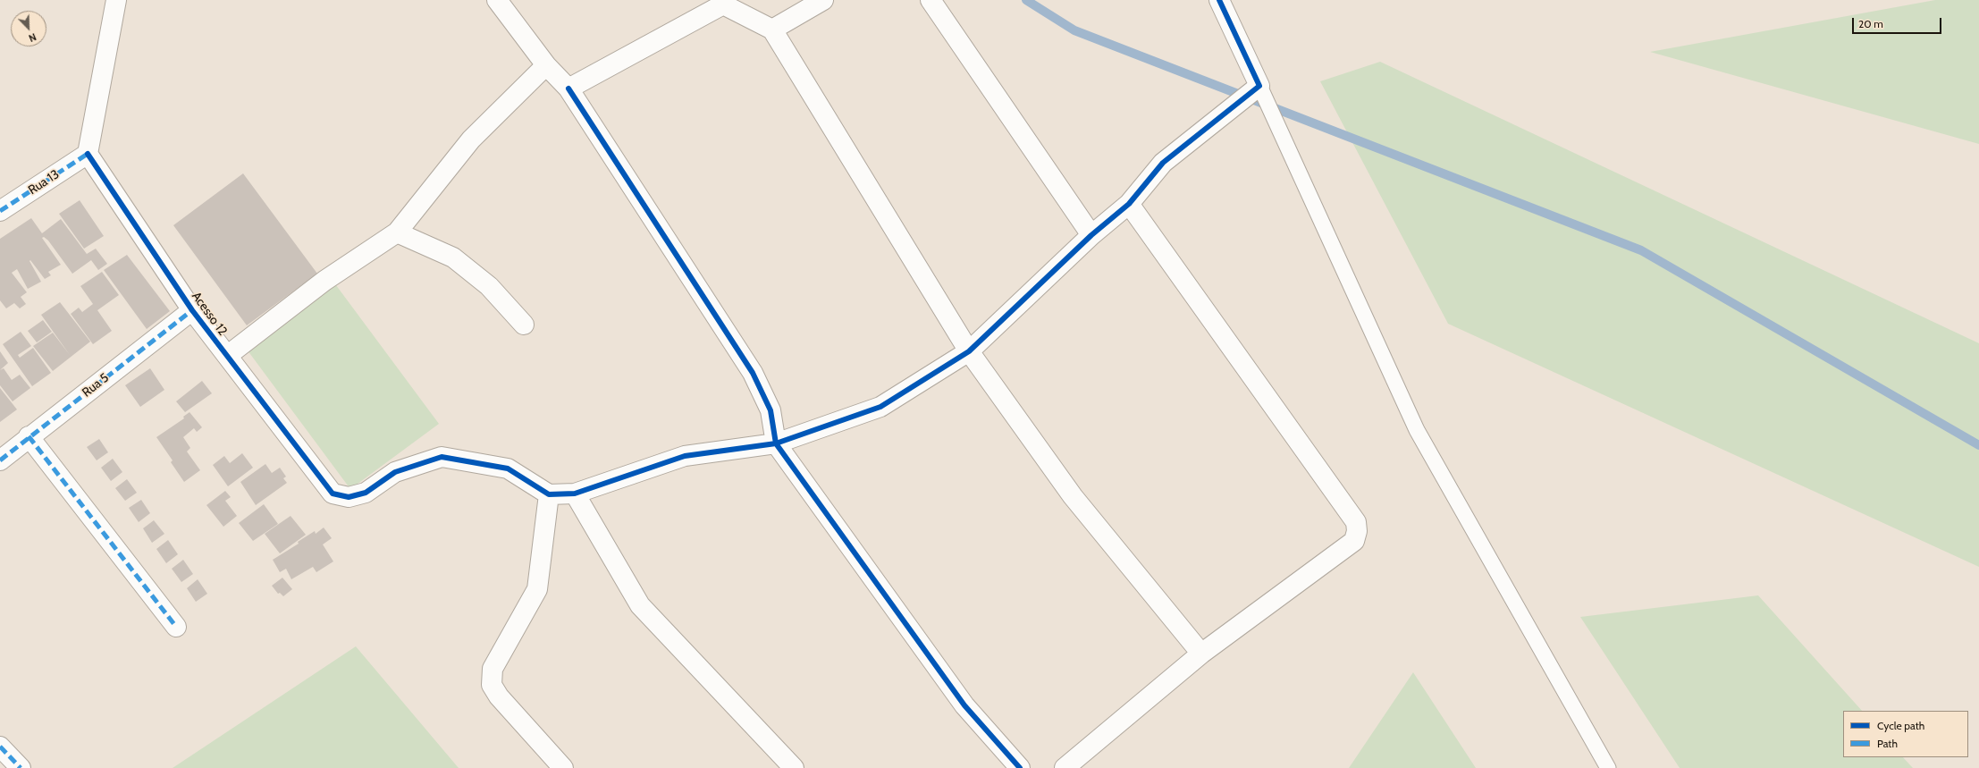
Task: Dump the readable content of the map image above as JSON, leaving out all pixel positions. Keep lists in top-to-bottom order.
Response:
{
  "streets": {
    "street": ["Rua 13", "Acesso 12", "Rua 5"]
  },
  "crossings": [
    ["Rua 13", "Acesso 12"],
    ["Acesso 12", "Rua 5"]
  ],
  "legend": ["Cycle path", "Path"],
  "scale_bar": "20 m",
  "north": "bottom right"
}
